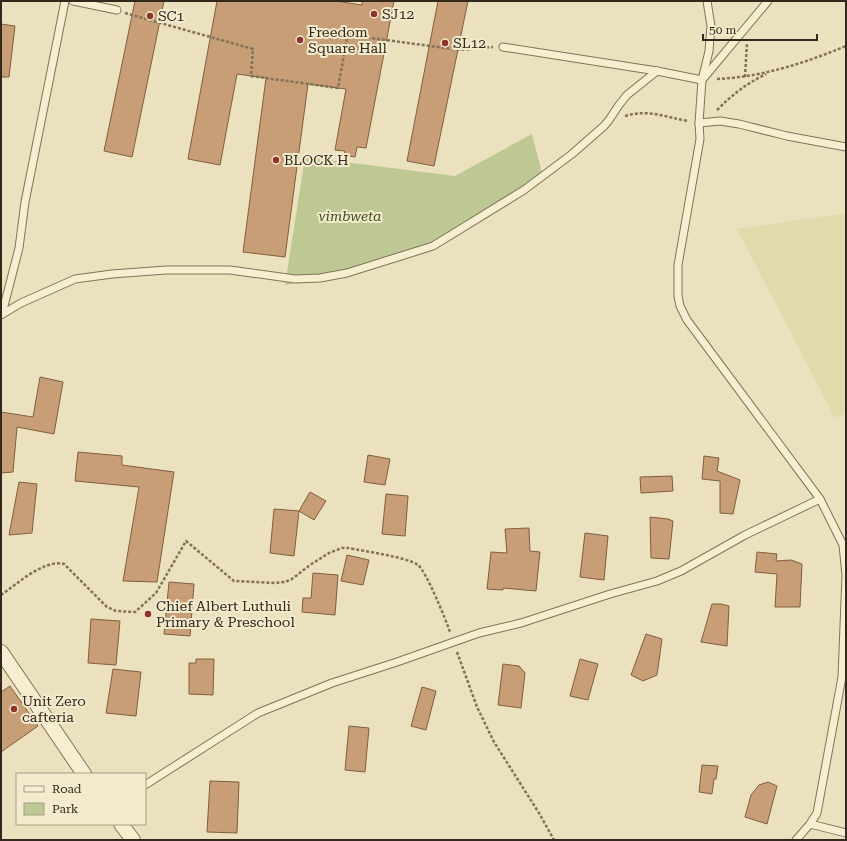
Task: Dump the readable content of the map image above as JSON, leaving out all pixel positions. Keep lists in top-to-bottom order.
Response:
{
  "parks": ["vimbweta"],
  "places": [
    "SJ12",
    "SC1",
    "Freedom Square Hall",
    "SL12",
    "BLOCK H",
    "Chief Albert Luthuli Primary & Preschool",
    "Unit Zero cafteria"
  ],
  "legend": ["Road", "Park"],
  "scale_bar": "50 m"
}
